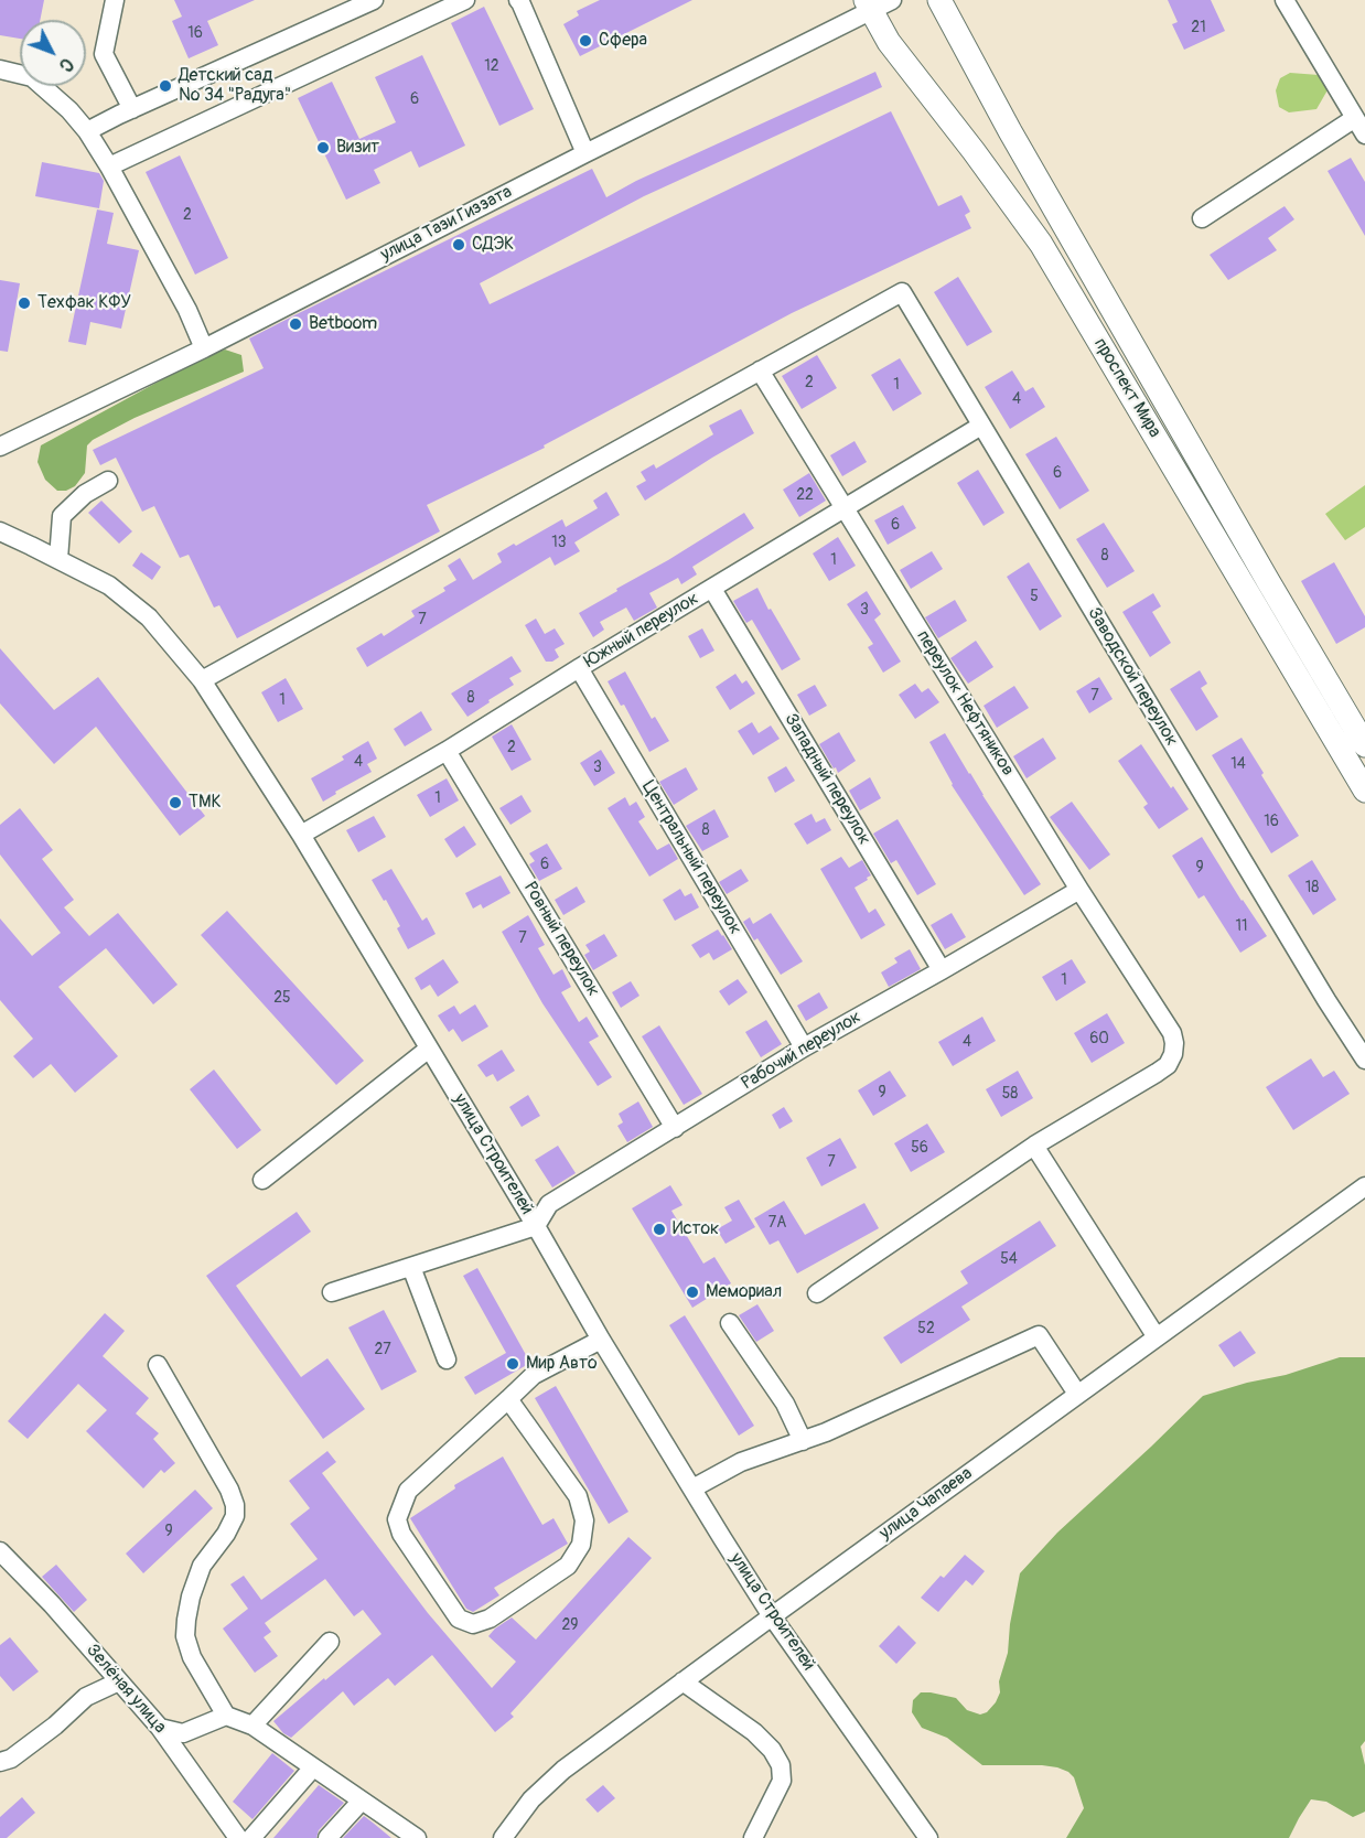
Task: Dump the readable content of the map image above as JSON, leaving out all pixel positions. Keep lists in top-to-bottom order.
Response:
{
  "streets": {
    "main road": ["проспект Мира"],
    "street": [
      "улица Тази Гиззата",
      "Южный переулок",
      "Заводской переулок",
      "переулок Нефтяников",
      "Западный переулок",
      "Центральный переулок",
      "Ровный переулок",
      "Рабочий переулок",
      "улица Строителей",
      "улица Чапаева",
      "Зелёная улица"
    ]
  },
  "crossings": [
    ["улица Тази Гиззата", "проспект Мира"],
    ["Южный переулок", "Заводской переулок"],
    ["Южный переулок", "переулок Нефтяников"],
    ["Южный переулок", "Западный переулок"],
    ["Южный переулок", "Центральный переулок"],
    ["Южный переулок", "Ровный переулок"],
    ["Южный переулок", "улица Строителей"],
    ["Заводской переулок", "переулок Нефтяников"],
    ["переулок Нефтяников", "Рабочий переулок"],
    ["Западный переулок", "Рабочий переулок"],
    ["Центральный переулок", "Рабочий переулок"],
    ["Ровный переулок", "Рабочий переулок"],
    ["Рабочий переулок", "улица Строителей"],
    ["улица Строителей", "улица Чапаева"]
  ],
  "places": [
    "Сфера",
    "Детский сад № 34 \"Радуга\"",
    "Визит",
    "СДЭК",
    "Техфак КФУ",
    "Betboom",
    "ТМК",
    "Исток",
    "Мемориал",
    "Мир Авто"
  ],
  "house_numbers": [
    "21",
    "16",
    "12",
    "6",
    "2",
    "2",
    "1",
    "4",
    "6",
    "22",
    "6",
    "13",
    "8",
    "1",
    "5",
    "3",
    "7",
    "7",
    "8",
    "1",
    "2",
    "4",
    "14",
    "3",
    "1",
    "16",
    "8",
    "6",
    "9",
    "18",
    "11",
    "7",
    "1",
    "25",
    "60",
    "4",
    "9",
    "58",
    "56",
    "7",
    "7А",
    "54",
    "52",
    "27",
    "9",
    "29"
  ],
  "north": "bottom right"
}
